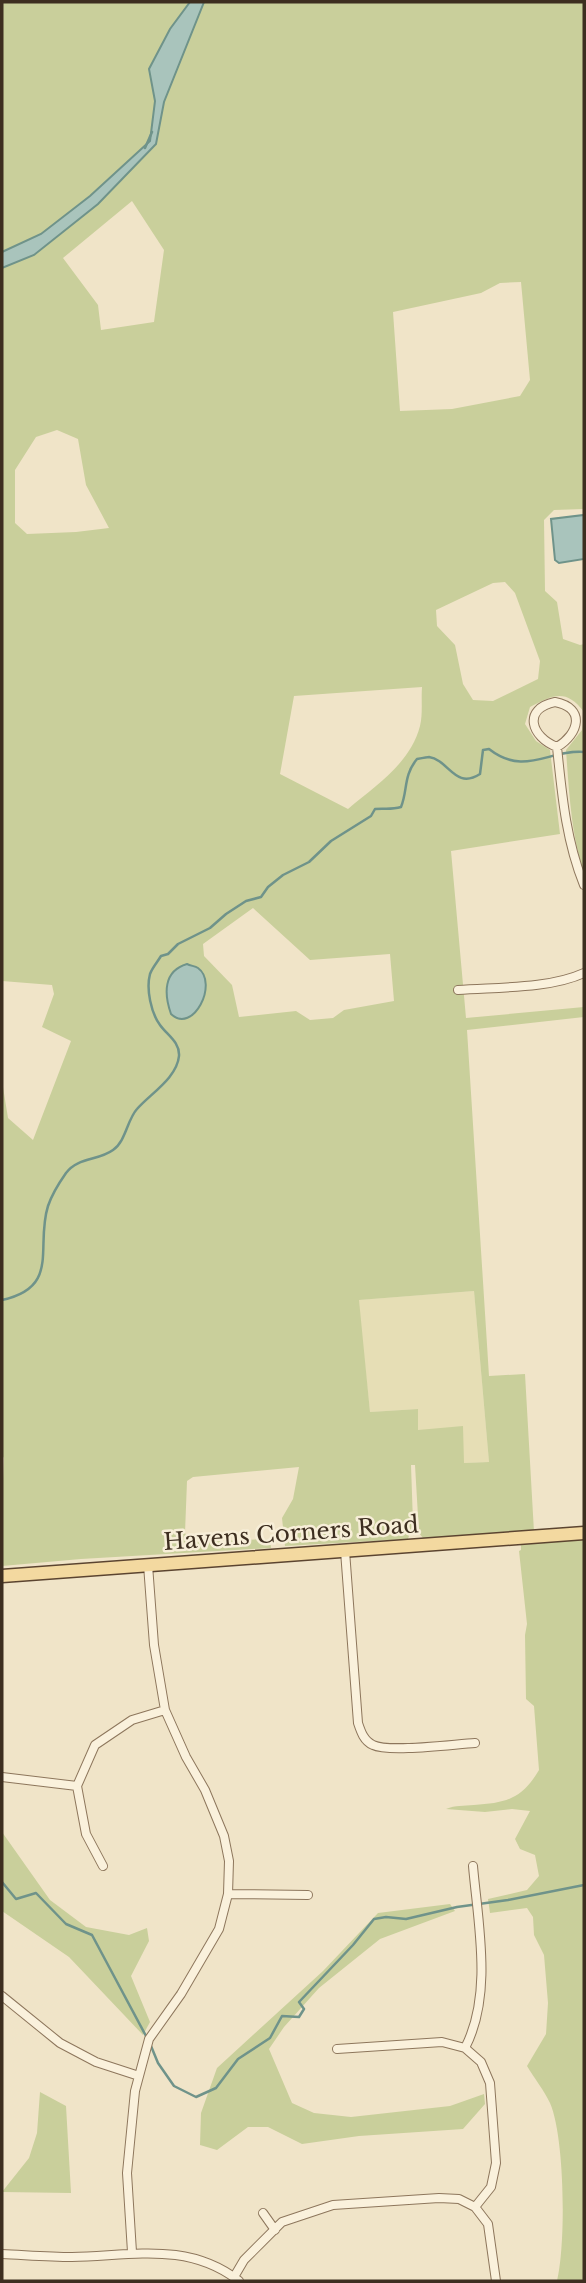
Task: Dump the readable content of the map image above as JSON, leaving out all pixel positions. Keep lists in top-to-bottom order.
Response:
{
  "streets": {
    "main road": ["Havens Corners Road"]
  }
}
